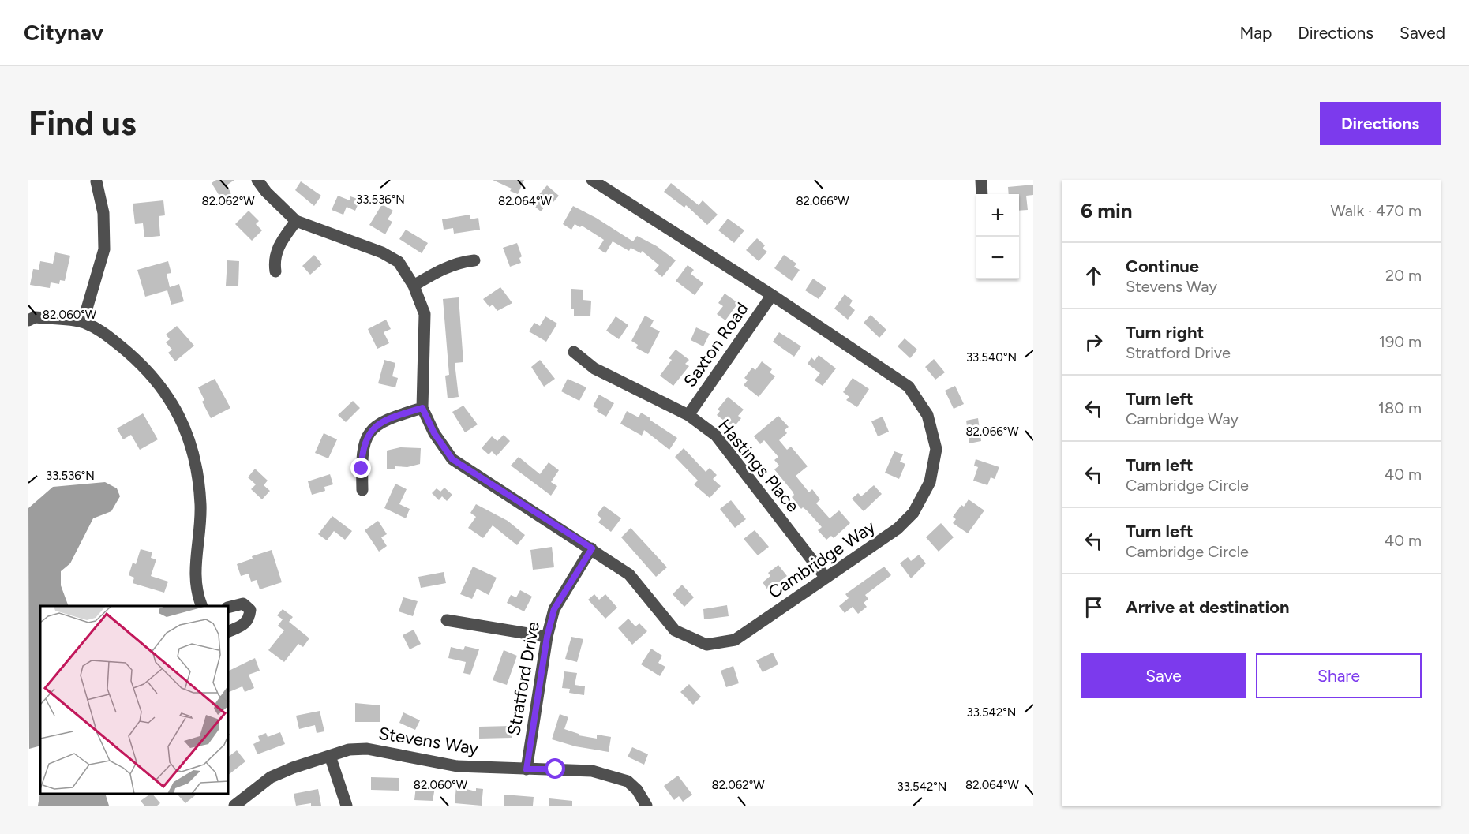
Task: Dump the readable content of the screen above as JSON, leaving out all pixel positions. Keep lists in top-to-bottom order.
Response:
{
  "streets": {
    "street": [
      "Saxton Road",
      "Hastings Place",
      "Cambridge Way",
      "Stratford Drive",
      "Stevens Way"
    ]
  },
  "crossings": [
    ["Saxton Road", "Hastings Place"],
    ["Saxton Road", "Cambridge Way"],
    ["Hastings Place", "Cambridge Way"],
    ["Cambridge Way", "Stratford Drive"],
    ["Stratford Drive", "Stevens Way"]
  ],
  "page": {
    "header": "Citynav",
    "nav": ["Map", "Directions", "Saved"],
    "buttons": [
      "Directions",
      ["Save", "Share"]
    ],
    "title": "Find us",
    "heading": ["6 min", "Walk · 470 m"],
    "map_buttons": ["+", "−"],
    "list": [
      ["Continue", "Stevens Way", "20 m"],
      ["Turn right", "Stratford Drive", "190 m"],
      ["Turn left", "Cambridge Way", "180 m"],
      ["Turn left", "Cambridge Circle", "40 m"],
      ["Turn left", "Cambridge Circle", "40 m"],
      "Arrive at destination"
    ]
  },
  "coordinates": [
    "33.536°N",
    "82.062°W",
    "82.064°W",
    "82.066°W",
    "82.060°W",
    "33.540°N",
    "33.542°N"
  ]
}
